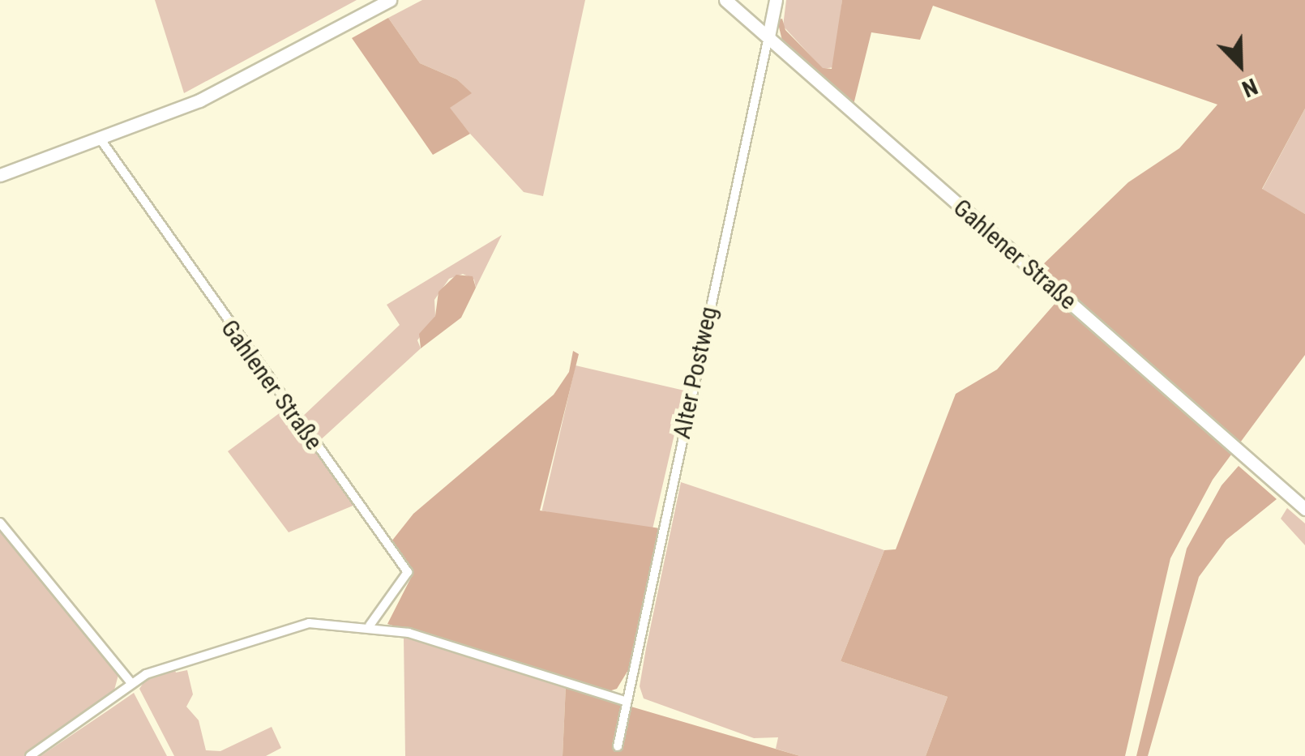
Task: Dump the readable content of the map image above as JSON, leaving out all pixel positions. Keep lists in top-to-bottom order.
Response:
{
  "streets": {
    "main road": ["Gahlener Straße", "Alter Postweg"]
  },
  "crossings": [
    ["Gahlener Straße", "Alter Postweg"]
  ],
  "north": "bottom right"
}
